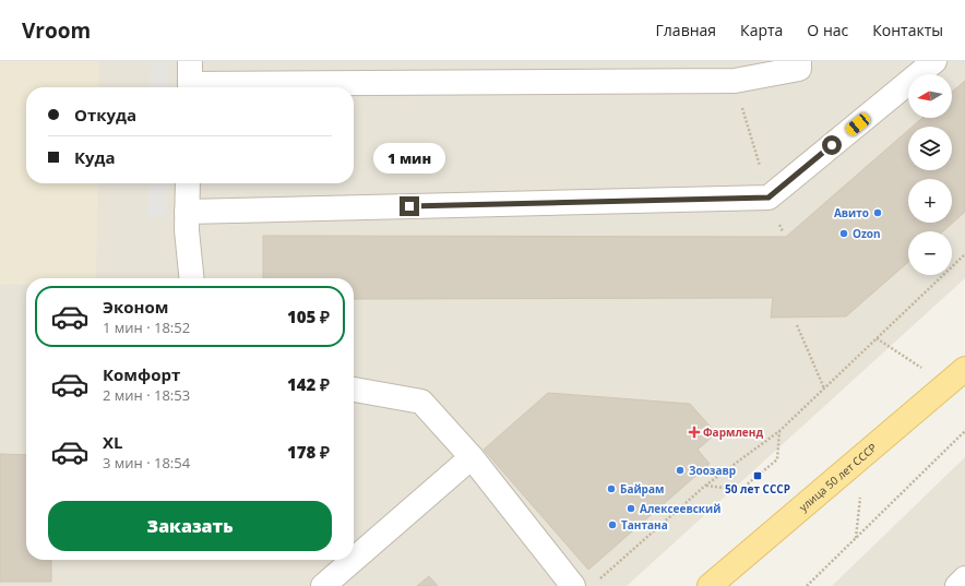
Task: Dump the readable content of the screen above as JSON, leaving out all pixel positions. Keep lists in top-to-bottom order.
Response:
{
  "streets": {
    "main road": ["улица 50 лет СССР"]
  },
  "places": {
    "other": [
      "Авито",
      "Ozon",
      "Зоозавр",
      "Байрам",
      "Алексеевский",
      "Тантана"
    ],
    "health": ["Фармленд"],
    "transit": ["50 лет СССР"]
  },
  "north": "left",
  "page": {
    "header": "Vroom",
    "nav": [
      "Главная",
      "Карта",
      "О нас",
      "Контакты"
    ],
    "map_buttons": ["+", "−"],
    "banner": ["Откуда", "Куда"],
    "bubble": "1 мин",
    "list": [
      {
        "name": "Эконом",
        "note": "1 мин · 18:52",
        "value": "105 ₽"
      },
      {
        "name": "Комфорт",
        "note": "2 мин · 18:53",
        "value": "142 ₽"
      },
      {
        "name": "XL",
        "note": "3 мин · 18:54",
        "value": "178 ₽"
      }
    ],
    "buttons": "Заказать"
  }
}
